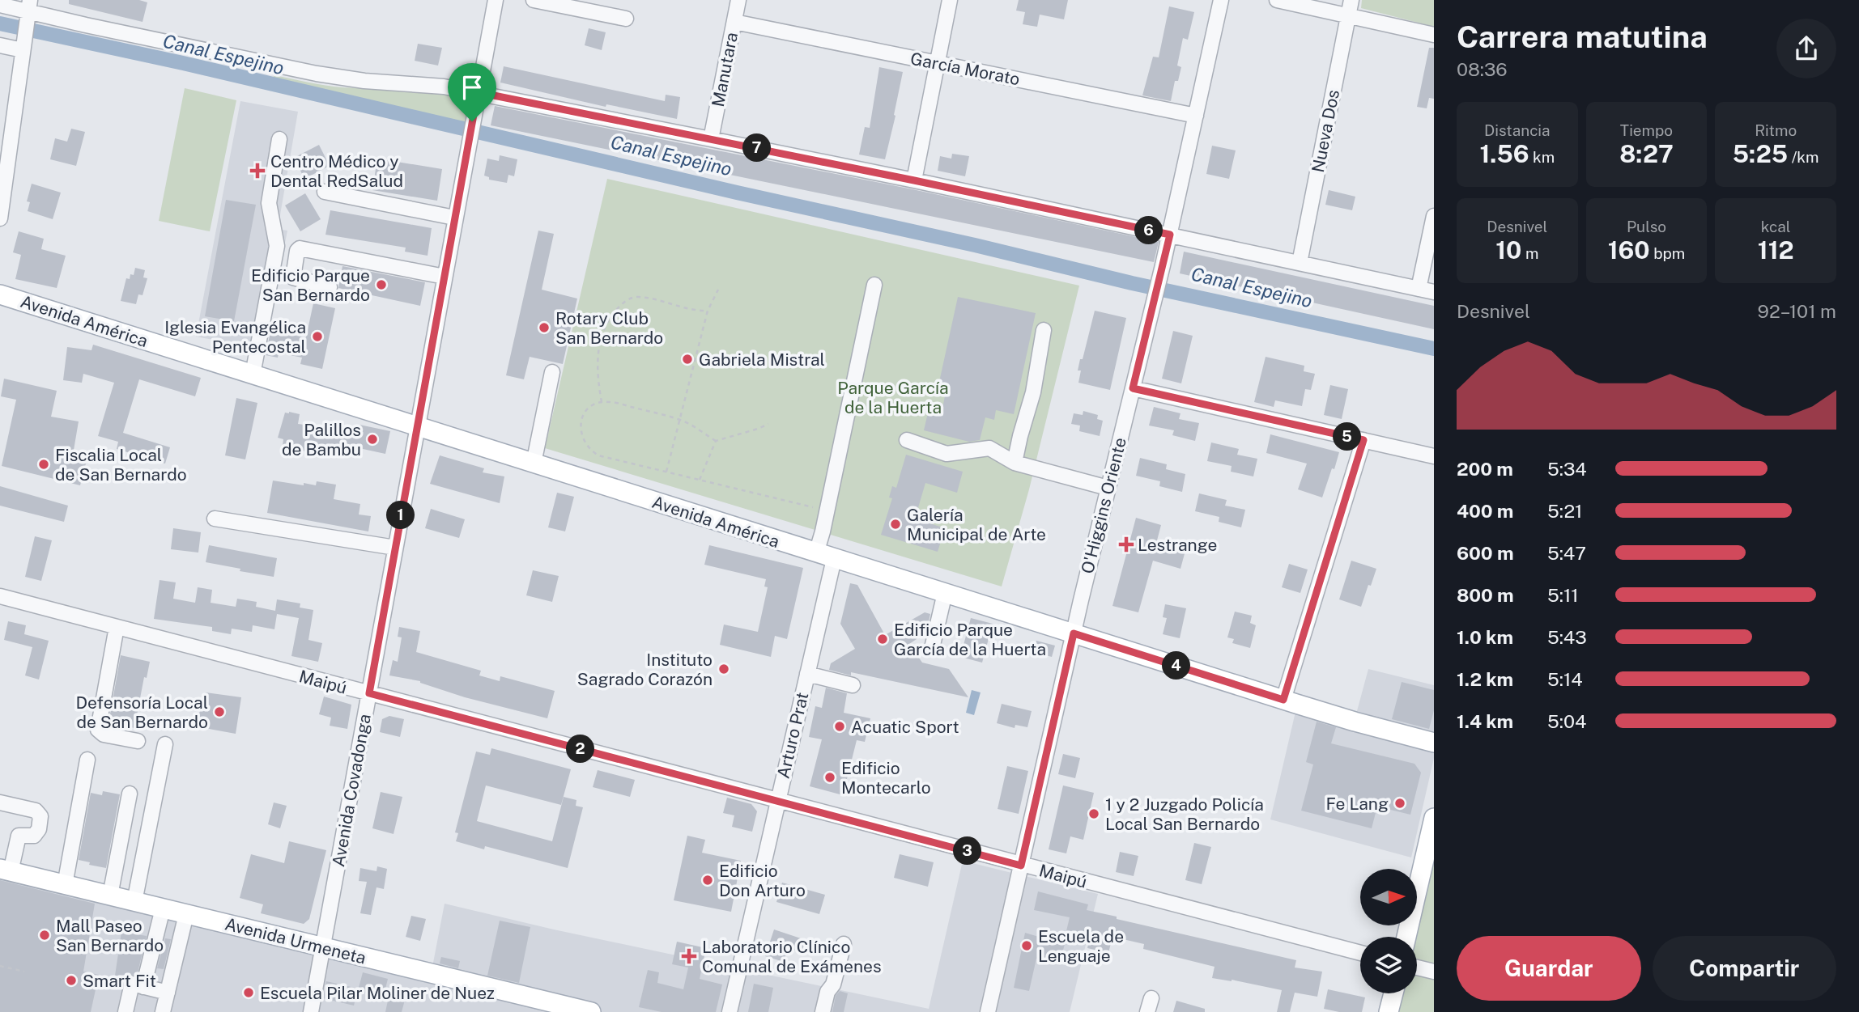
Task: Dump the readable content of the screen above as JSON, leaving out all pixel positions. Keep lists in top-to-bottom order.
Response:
{
  "streets": {
    "main road": ["Avenida América", "Avenida Urmeneta"],
    "street": [
      "García Morato",
      "Manutara",
      "Nueva Dos",
      "O'Higgins Oriente",
      "Maipú",
      "Arturo Prat",
      "Avenida Covadonga"
    ]
  },
  "crossings": [
    ["García Morato", "Manutara"],
    ["García Morato", "O'Higgins Oriente"],
    ["Avenida América", "O'Higgins Oriente"],
    ["Avenida América", "Arturo Prat"],
    ["Avenida América", "Avenida Covadonga"],
    ["O'Higgins Oriente", "Maipú"],
    ["Maipú", "Arturo Prat"],
    ["Maipú", "Avenida Covadonga"],
    ["Avenida Covadonga", "Avenida Urmeneta"]
  ],
  "water": ["Canal Espejino"],
  "parks": ["Parque García de la Huerta"],
  "places": {
    "health": ["Centro Médico y Dental RedSalud", "Lestrange", "Laboratorio Clínico Comunal de Exámenes"],
    "other": [
      "Edificio Parque San Bernardo",
      "Rotary Club San Bernardo",
      "Iglesia Evangélica Pentecostal",
      "Gabriela Mistral",
      "Palillos de Bambu",
      "Fiscalia Local de San Bernardo",
      "Galería Municipal de Arte",
      "Edificio Parque García de la Huerta",
      "Instituto Sagrado Corazón",
      "Defensoría Local de San Bernardo",
      "Acuatic Sport",
      "Edificio Montecarlo",
      "Fe Lang",
      "1 y 2 Juzgado Policía Local San Bernardo",
      "Edificio Don Arturo",
      "Mall Paseo San Bernardo",
      "Escuela de Lenguaje",
      "Smart Fit",
      "Escuela Pilar Moliner de Nuez"
    ]
  },
  "north": "right",
  "page": {
    "heading": ["Carrera matutina", "08:36"],
    "stats": [
      ["Distancia", "1.56 km"],
      ["Tiempo", "8:27"],
      ["Ritmo", "5:25 /km"],
      ["Desnivel", "10 m"],
      ["Pulso", "160 bpm"],
      ["kcal", "112"]
    ],
    "pins": [
      "7",
      "6",
      "5",
      "1",
      "4",
      "2",
      "3"
    ],
    "chart": ["Desnivel", "92–101 m"],
    "list": [
      {
        "name": "200 m",
        "note": "5:34"
      },
      {
        "name": "400 m",
        "note": "5:21"
      },
      {
        "name": "600 m",
        "note": "5:47"
      },
      {
        "name": "800 m",
        "note": "5:11"
      },
      {
        "name": "1.0 km",
        "note": "5:43"
      },
      {
        "name": "1.2 km",
        "note": "5:14"
      },
      {
        "name": "1.4 km",
        "note": "5:04"
      }
    ],
    "buttons": ["Guardar", "Compartir"]
  }
}
